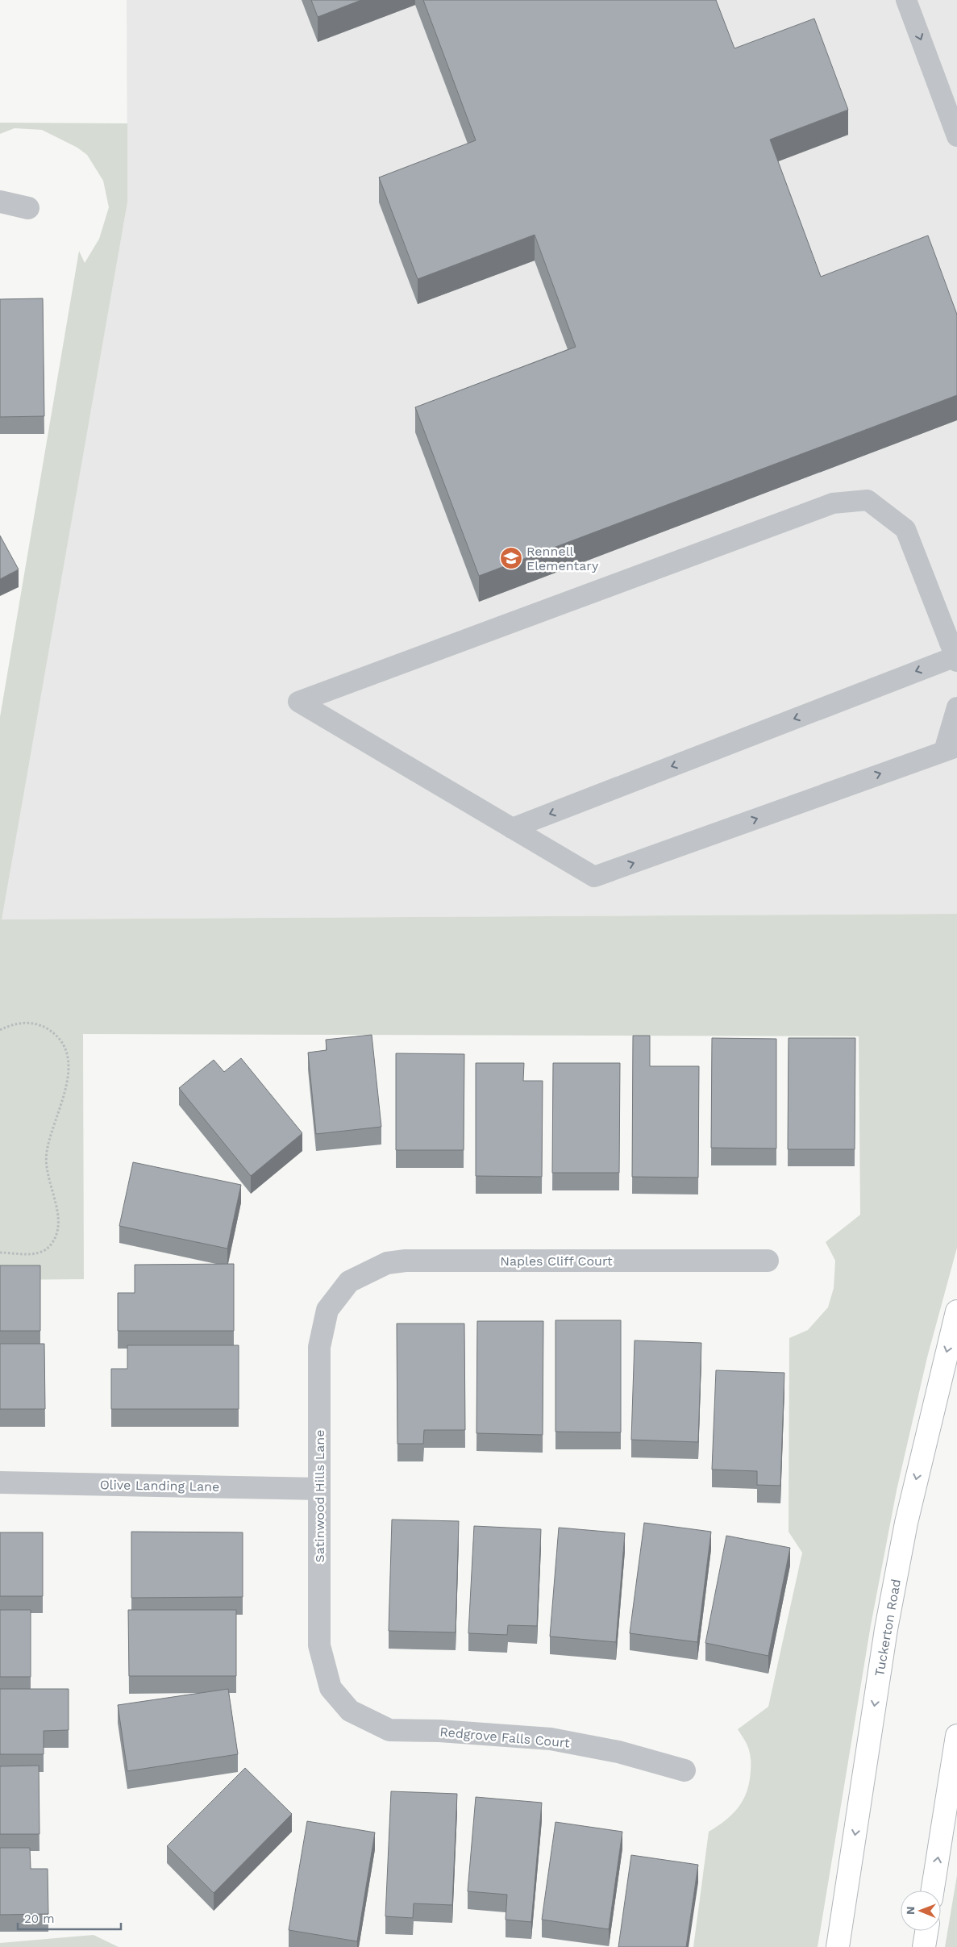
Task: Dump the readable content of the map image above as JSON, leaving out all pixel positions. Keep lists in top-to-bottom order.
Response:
{
  "streets": {
    "main road": ["Tuckerton Road"],
    "street": [
      "Naples Cliff Court",
      "Olive Landing Lane",
      "Satinwood Hills Lane",
      "Redgrove Falls Court"
    ]
  },
  "crossings": [
    ["Naples Cliff Court", "Satinwood Hills Lane"],
    ["Olive Landing Lane", "Satinwood Hills Lane"],
    ["Satinwood Hills Lane", "Redgrove Falls Court"]
  ],
  "one_way": ["Tuckerton Road"],
  "places": {
    "school or university": ["Rennell Elementary"]
  },
  "scale_bar": "20 m",
  "north": "left"
}
